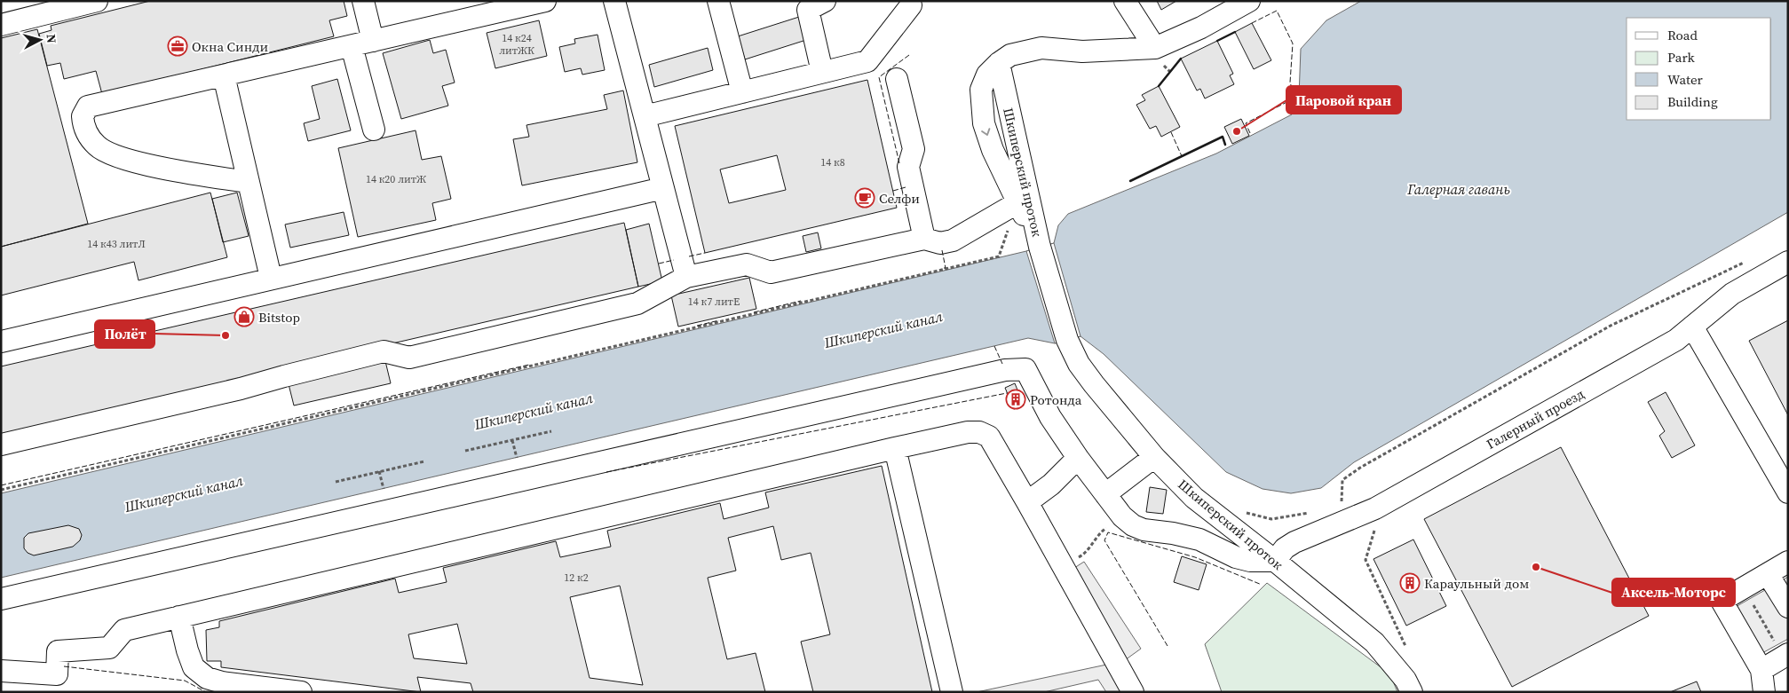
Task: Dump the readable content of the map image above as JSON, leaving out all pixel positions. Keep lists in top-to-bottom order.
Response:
{
  "streets": {
    "street": ["Шкиперский проток", "Галерный проезд"]
  },
  "crossings": [
    ["Шкиперский проток", "Галерный проезд"]
  ],
  "water": ["Галерная гавань", "Шкиперский канал"],
  "places": {
    "office": ["Окна Синди"],
    "other": ["Паровой кран", "Полёт", "Аксель-Моторс"],
    "cafe": ["Селфи"],
    "shop": ["Bitstop"],
    "building": ["Ротонда", "Караульный дом"]
  },
  "house_numbers": [
    "14 к24 литЖК",
    "14 к8",
    "14 к20 литЖ",
    "14 к43 литЛ",
    "14 к7 литЕ",
    "12 к2"
  ],
  "legend": [
    "Road",
    "Park",
    "Water",
    "Building"
  ],
  "north": "right"
}
